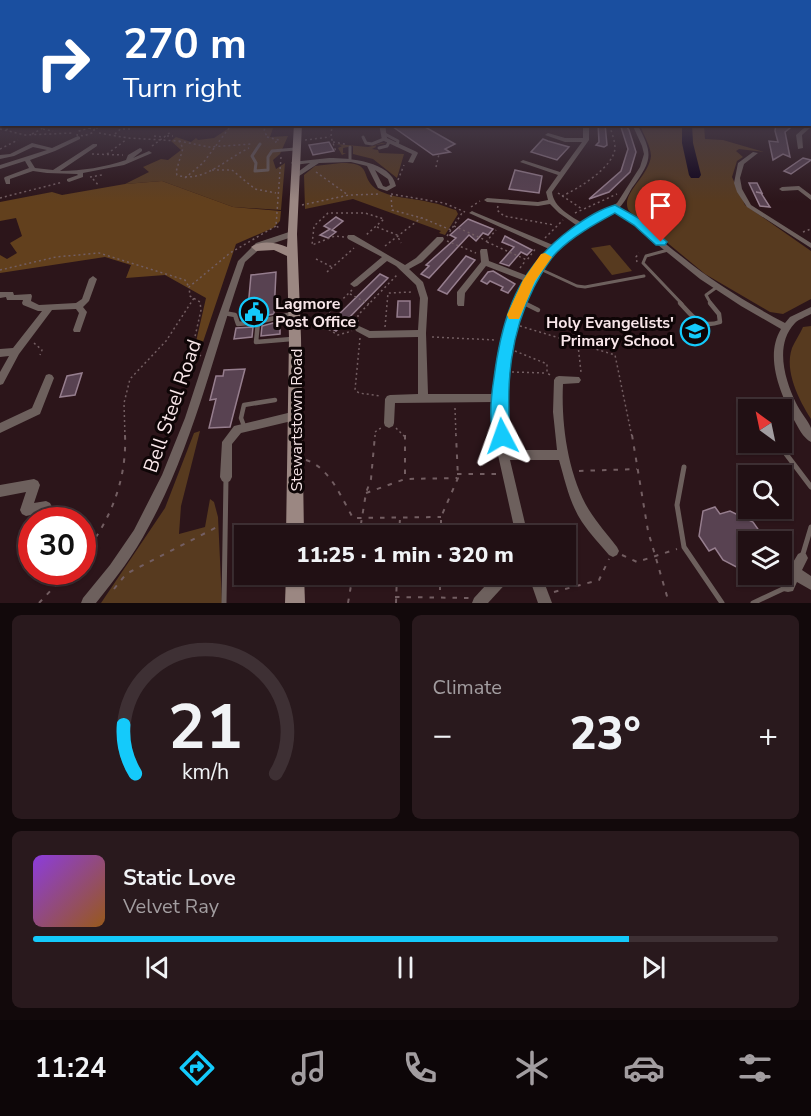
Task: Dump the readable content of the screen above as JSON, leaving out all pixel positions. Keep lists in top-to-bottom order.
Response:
{
  "streets": {
    "main road": ["Stewartstown Road"],
    "street": ["Bell Steel Road"]
  },
  "places": {
    "public building": ["Lagmore Post Office"],
    "school or university": ["Holy Evangelists' Primary School"]
  },
  "north": "top left",
  "page": {
    "turn": ["270 m", "Turn right"],
    "limit": "30",
    "trip": "11:25 · 1 min · 320 m",
    "tile": "Climate",
    "heat": ["−", "23°", "+"],
    "song": ["Static Love", "Velvet Ray"],
    "tabs": "11:24",
    "gauge": ["21", "km/h"]
  }
}
